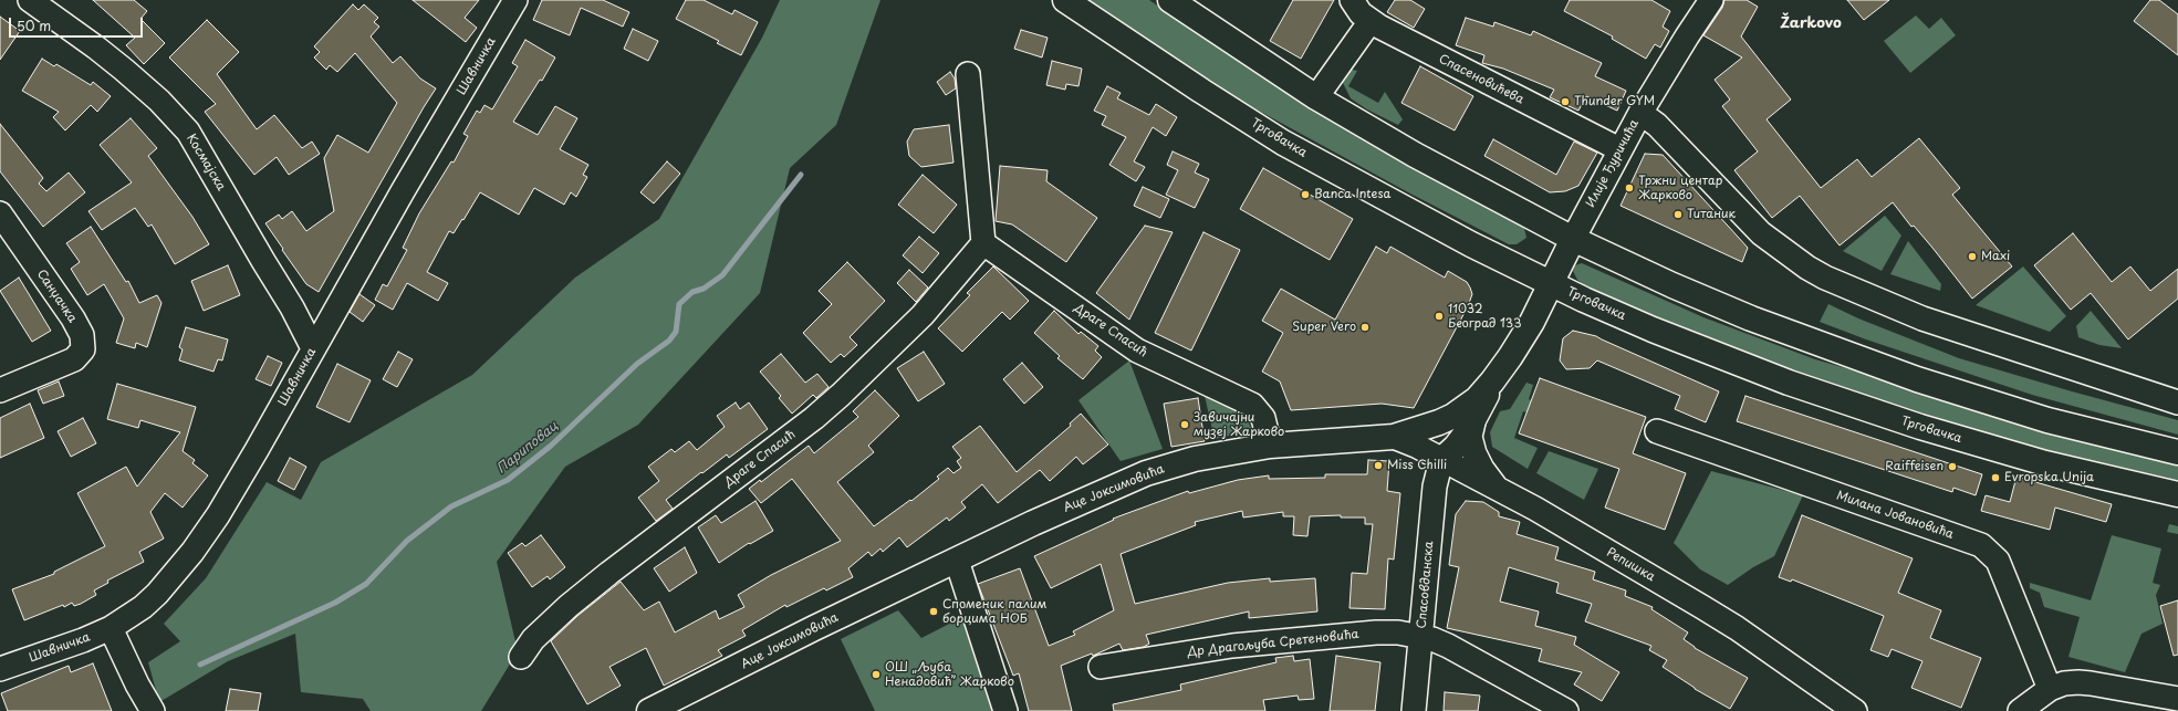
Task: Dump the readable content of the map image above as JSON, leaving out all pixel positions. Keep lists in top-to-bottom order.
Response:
{
  "streets": {
    "main road": ["Трговачка", "Аце Јоксимовића"],
    "street": [
      "Шавничка",
      "Спасеновићева",
      "Космајска",
      "Илије Ђуричића",
      "Санџачка",
      "Драге Спасић",
      "Милана Јовановића",
      "Репишка",
      "Спасовданска",
      "Др Драгољуба Сретеновића"
    ]
  },
  "crossings": [
    ["Шавничка", "Космајска"],
    ["Спасеновићева", "Илије Ђуричића"],
    ["Трговачка", "Аце Јоксимовића"],
    ["Илије Ђуричића", "Аце Јоксимовића"],
    ["Драге Спасић", "Аце Јоксимовића"],
    ["Аце Јоксимовића", "Репишка"],
    ["Репишка", "Спасовданска"],
    ["Спасовданска", "Др Драгољуба Сретеновића"]
  ],
  "districts": ["Žarkovo"],
  "water": ["Париповац"],
  "places": [
    "Thunder GYM",
    "Тржни центар Жарково",
    "Banca Intesa",
    "Титаник",
    "Maxi",
    "11032 Београд 133",
    "Super Vero",
    "Завичајни музеј Жарково",
    "Miss Chilli",
    "Raiffeisen",
    "Evropska Unija",
    "Споменик палим борцима НОБ",
    "ОШ „Љуба Ненадовић” Жарково"
  ],
  "scale_bar": "50 m"
}
